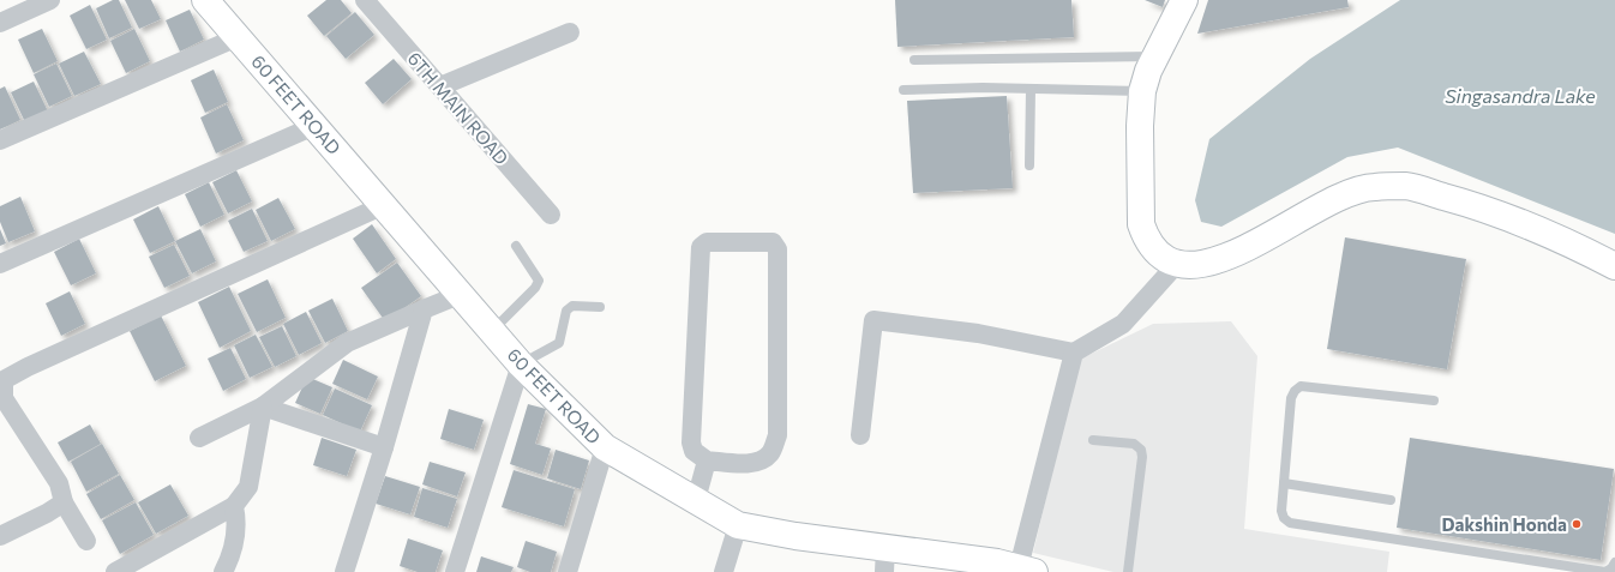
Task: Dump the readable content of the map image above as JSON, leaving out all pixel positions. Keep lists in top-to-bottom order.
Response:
{
  "streets": {
    "street": ["60 FEET ROAD", "6TH MAIN ROAD"]
  },
  "water": ["Singasandra Lake"],
  "places": ["Dakshin Honda"]
}
